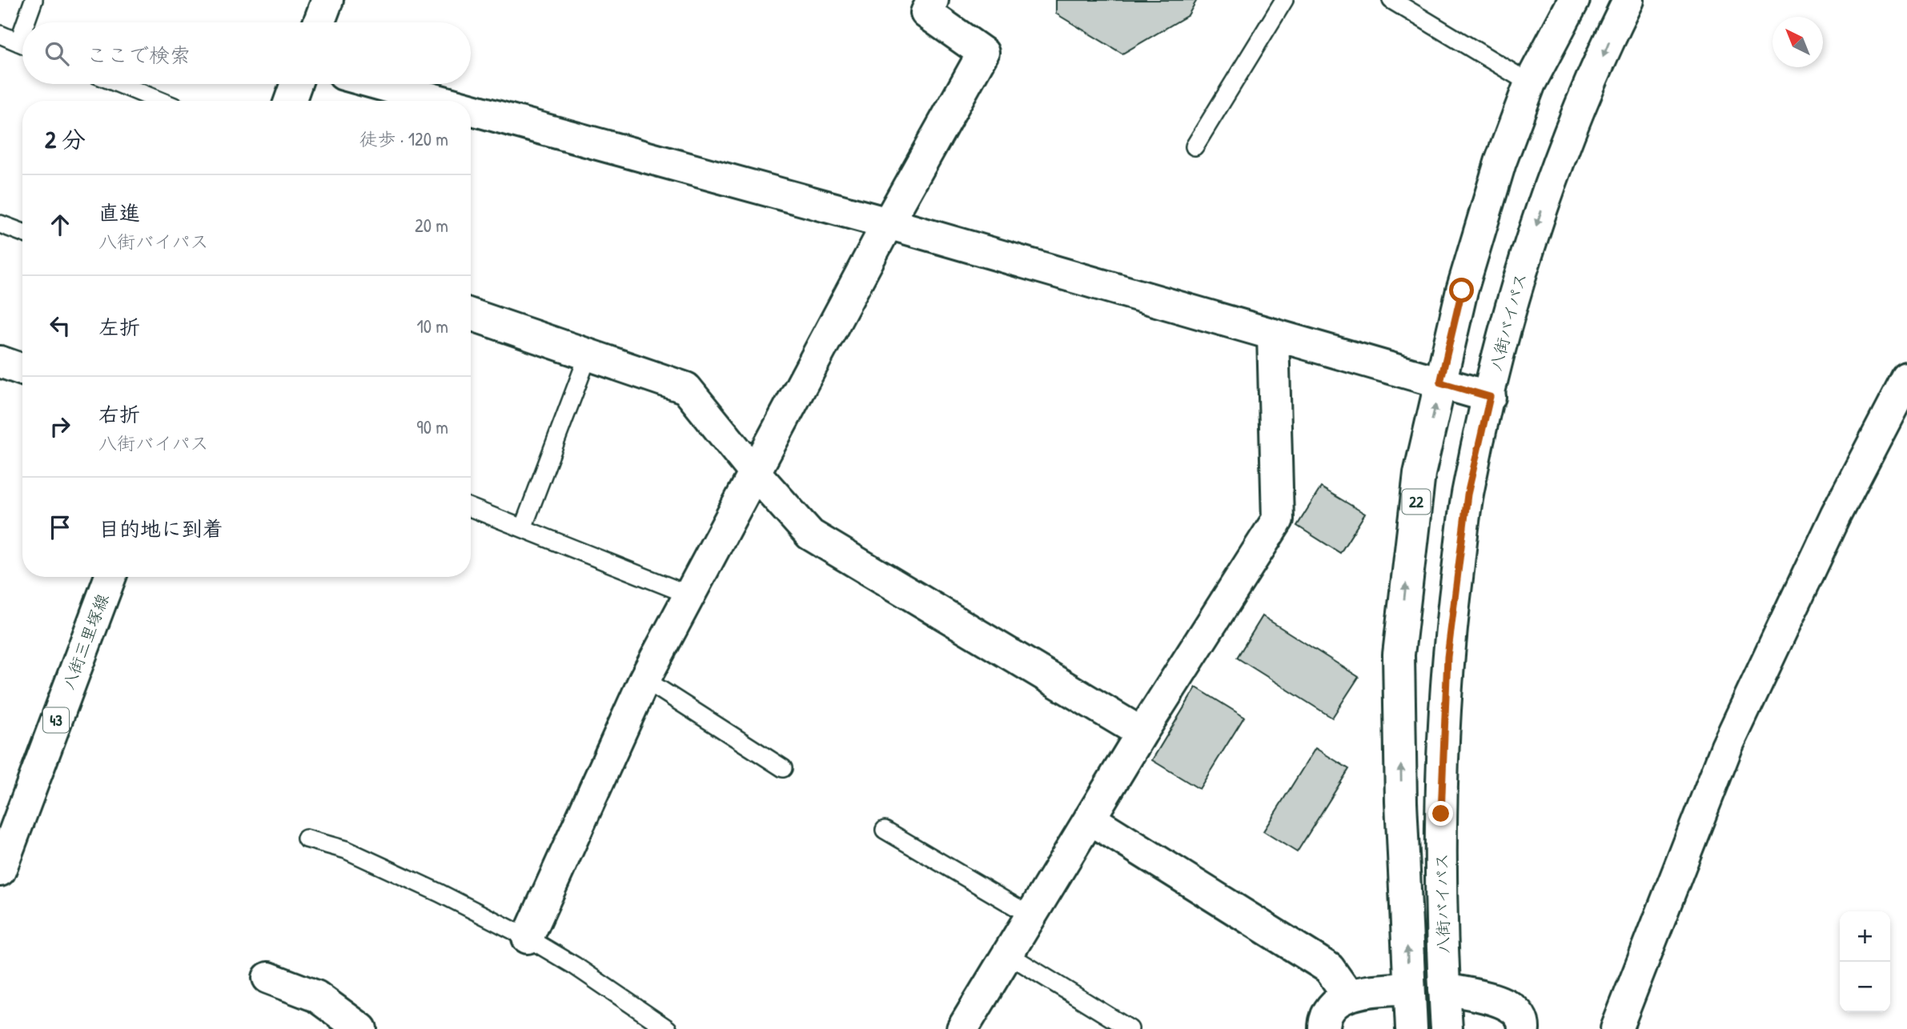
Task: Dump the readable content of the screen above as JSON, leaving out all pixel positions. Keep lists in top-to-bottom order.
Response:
{
  "streets": {
    "street": [
      "八街バイパス",
      "22",
      "八街三里塚線",
      "43"
    ]
  },
  "north": "top left",
  "page": {
    "search": "ここで検索",
    "heading": ["2 分", "徒歩 · 120 m"],
    "list": [
      ["直進", "八街バイパス", "20 m"],
      ["左折", "10 m"],
      ["右折", "八街バイパス", "90 m"],
      "目的地に到着"
    ],
    "map_buttons": ["+", "−"]
  }
}
